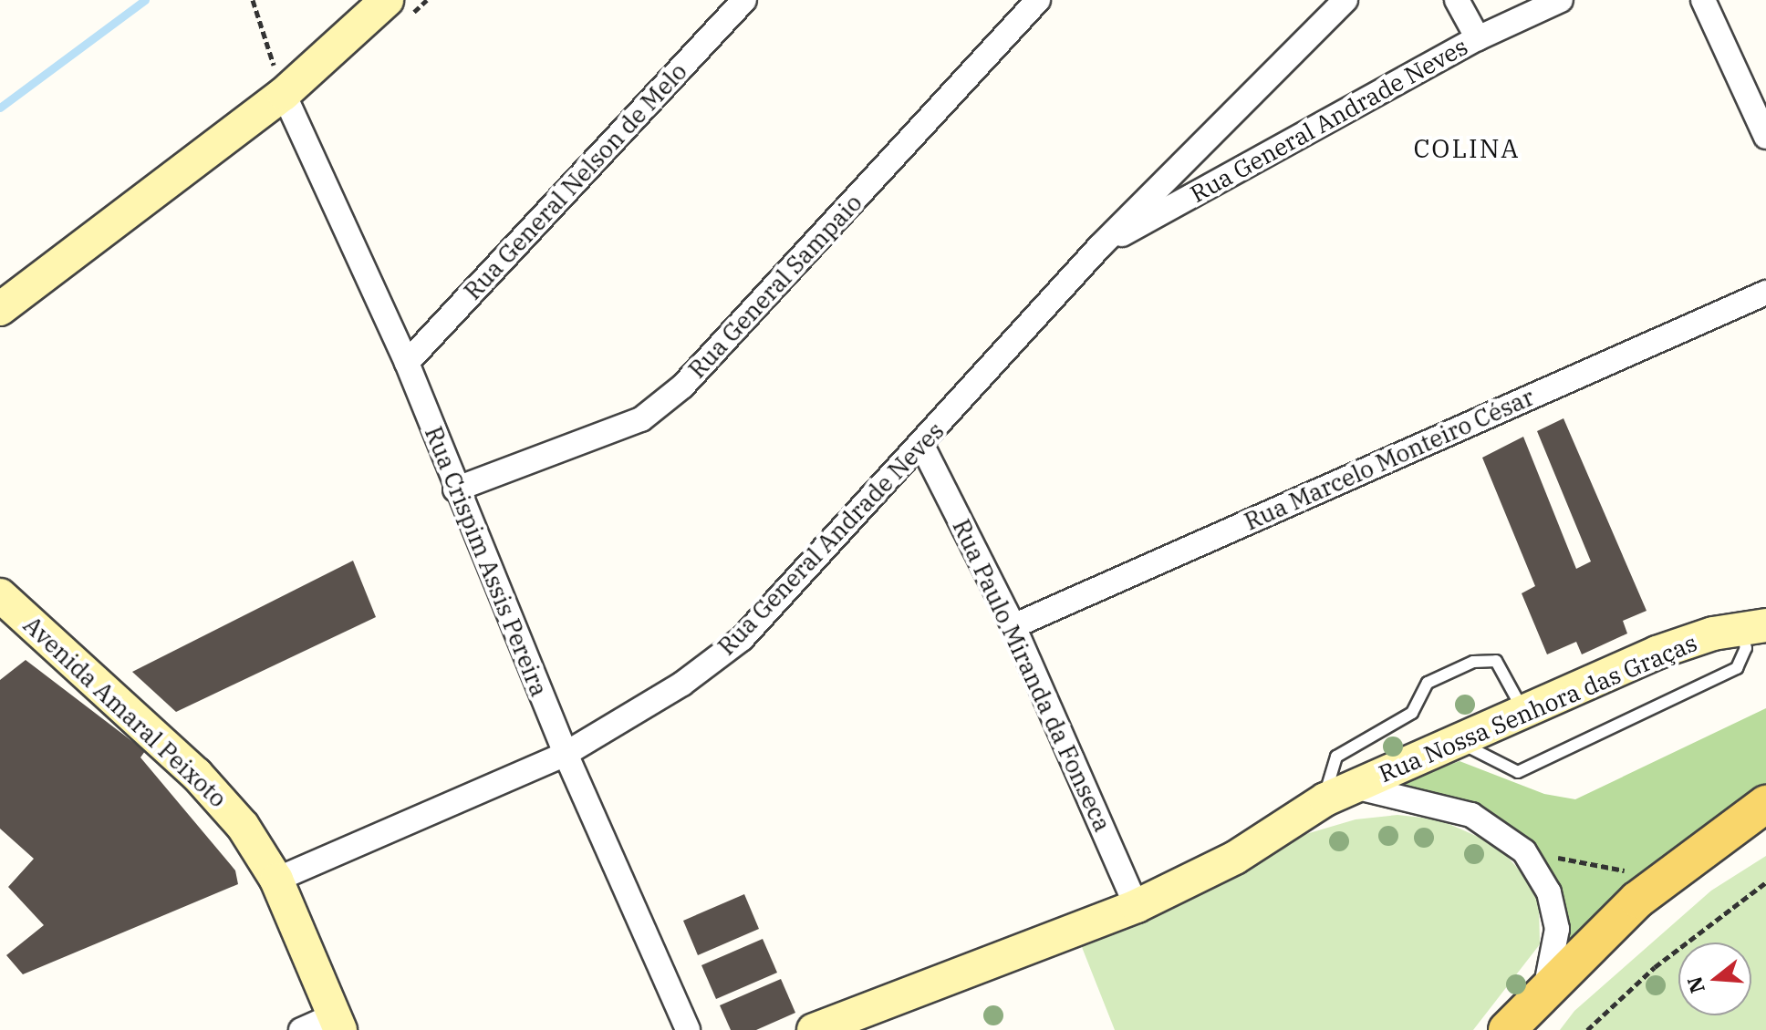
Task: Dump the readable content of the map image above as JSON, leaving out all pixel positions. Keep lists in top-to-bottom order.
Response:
{
  "streets": {
    "main road": ["Rua Nossa Senhora das Graças", "Avenida Amaral Peixoto"],
    "street": [
      "Rua General Andrade Neves",
      "Rua General Nelson de Melo",
      "Rua General Sampaio",
      "Rua Marcelo Monteiro César",
      "Rua Crispim Assis Pereira",
      "Rua Paulo Miranda da Fonseca"
    ]
  },
  "crossings": [
    ["Rua General Andrade Neves", "Rua Crispim Assis Pereira"],
    ["Rua General Andrade Neves", "Rua Paulo Miranda da Fonseca"],
    ["Rua General Andrade Neves", "Avenida Amaral Peixoto"],
    ["Rua General Nelson de Melo", "Rua Crispim Assis Pereira"],
    ["Rua General Sampaio", "Rua Crispim Assis Pereira"],
    ["Rua Marcelo Monteiro César", "Rua Paulo Miranda da Fonseca"],
    ["Rua Paulo Miranda da Fonseca", "Rua Nossa Senhora das Graças"]
  ],
  "districts": ["COLINA"],
  "north": "left"
}
